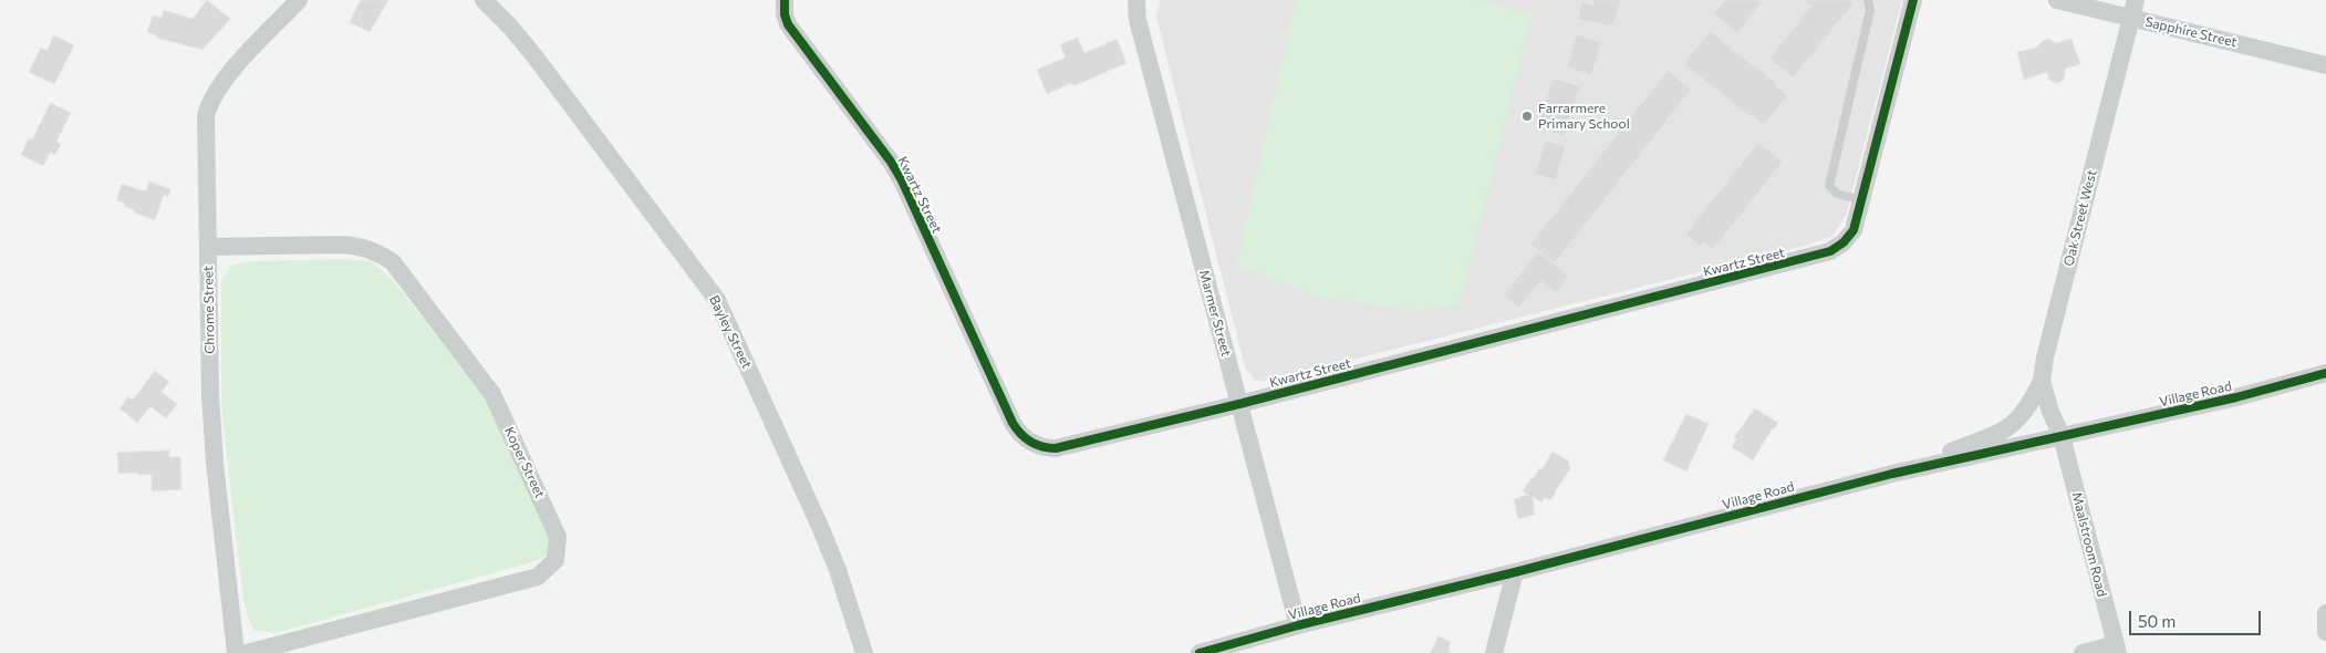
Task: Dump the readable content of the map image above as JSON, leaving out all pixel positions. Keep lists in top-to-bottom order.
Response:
{
  "streets": {
    "street": [
      "Sapphire Street",
      "Kwartz Street",
      "Oak Street West",
      "Chrome Street",
      "Marmer Street",
      "Bayley Street",
      "Village Road",
      "Koper Street",
      "Maalstroom Road"
    ]
  },
  "crossings": [
    ["Sapphire Street", "Oak Street West"],
    ["Kwartz Street", "Marmer Street"],
    ["Oak Street West", "Village Road"],
    ["Oak Street West", "Maalstroom Road"],
    ["Chrome Street", "Koper Street"],
    ["Marmer Street", "Village Road"],
    ["Village Road", "Maalstroom Road"]
  ],
  "places": ["Farrarmere Primary School"],
  "scale_bar": "50 m"
}
